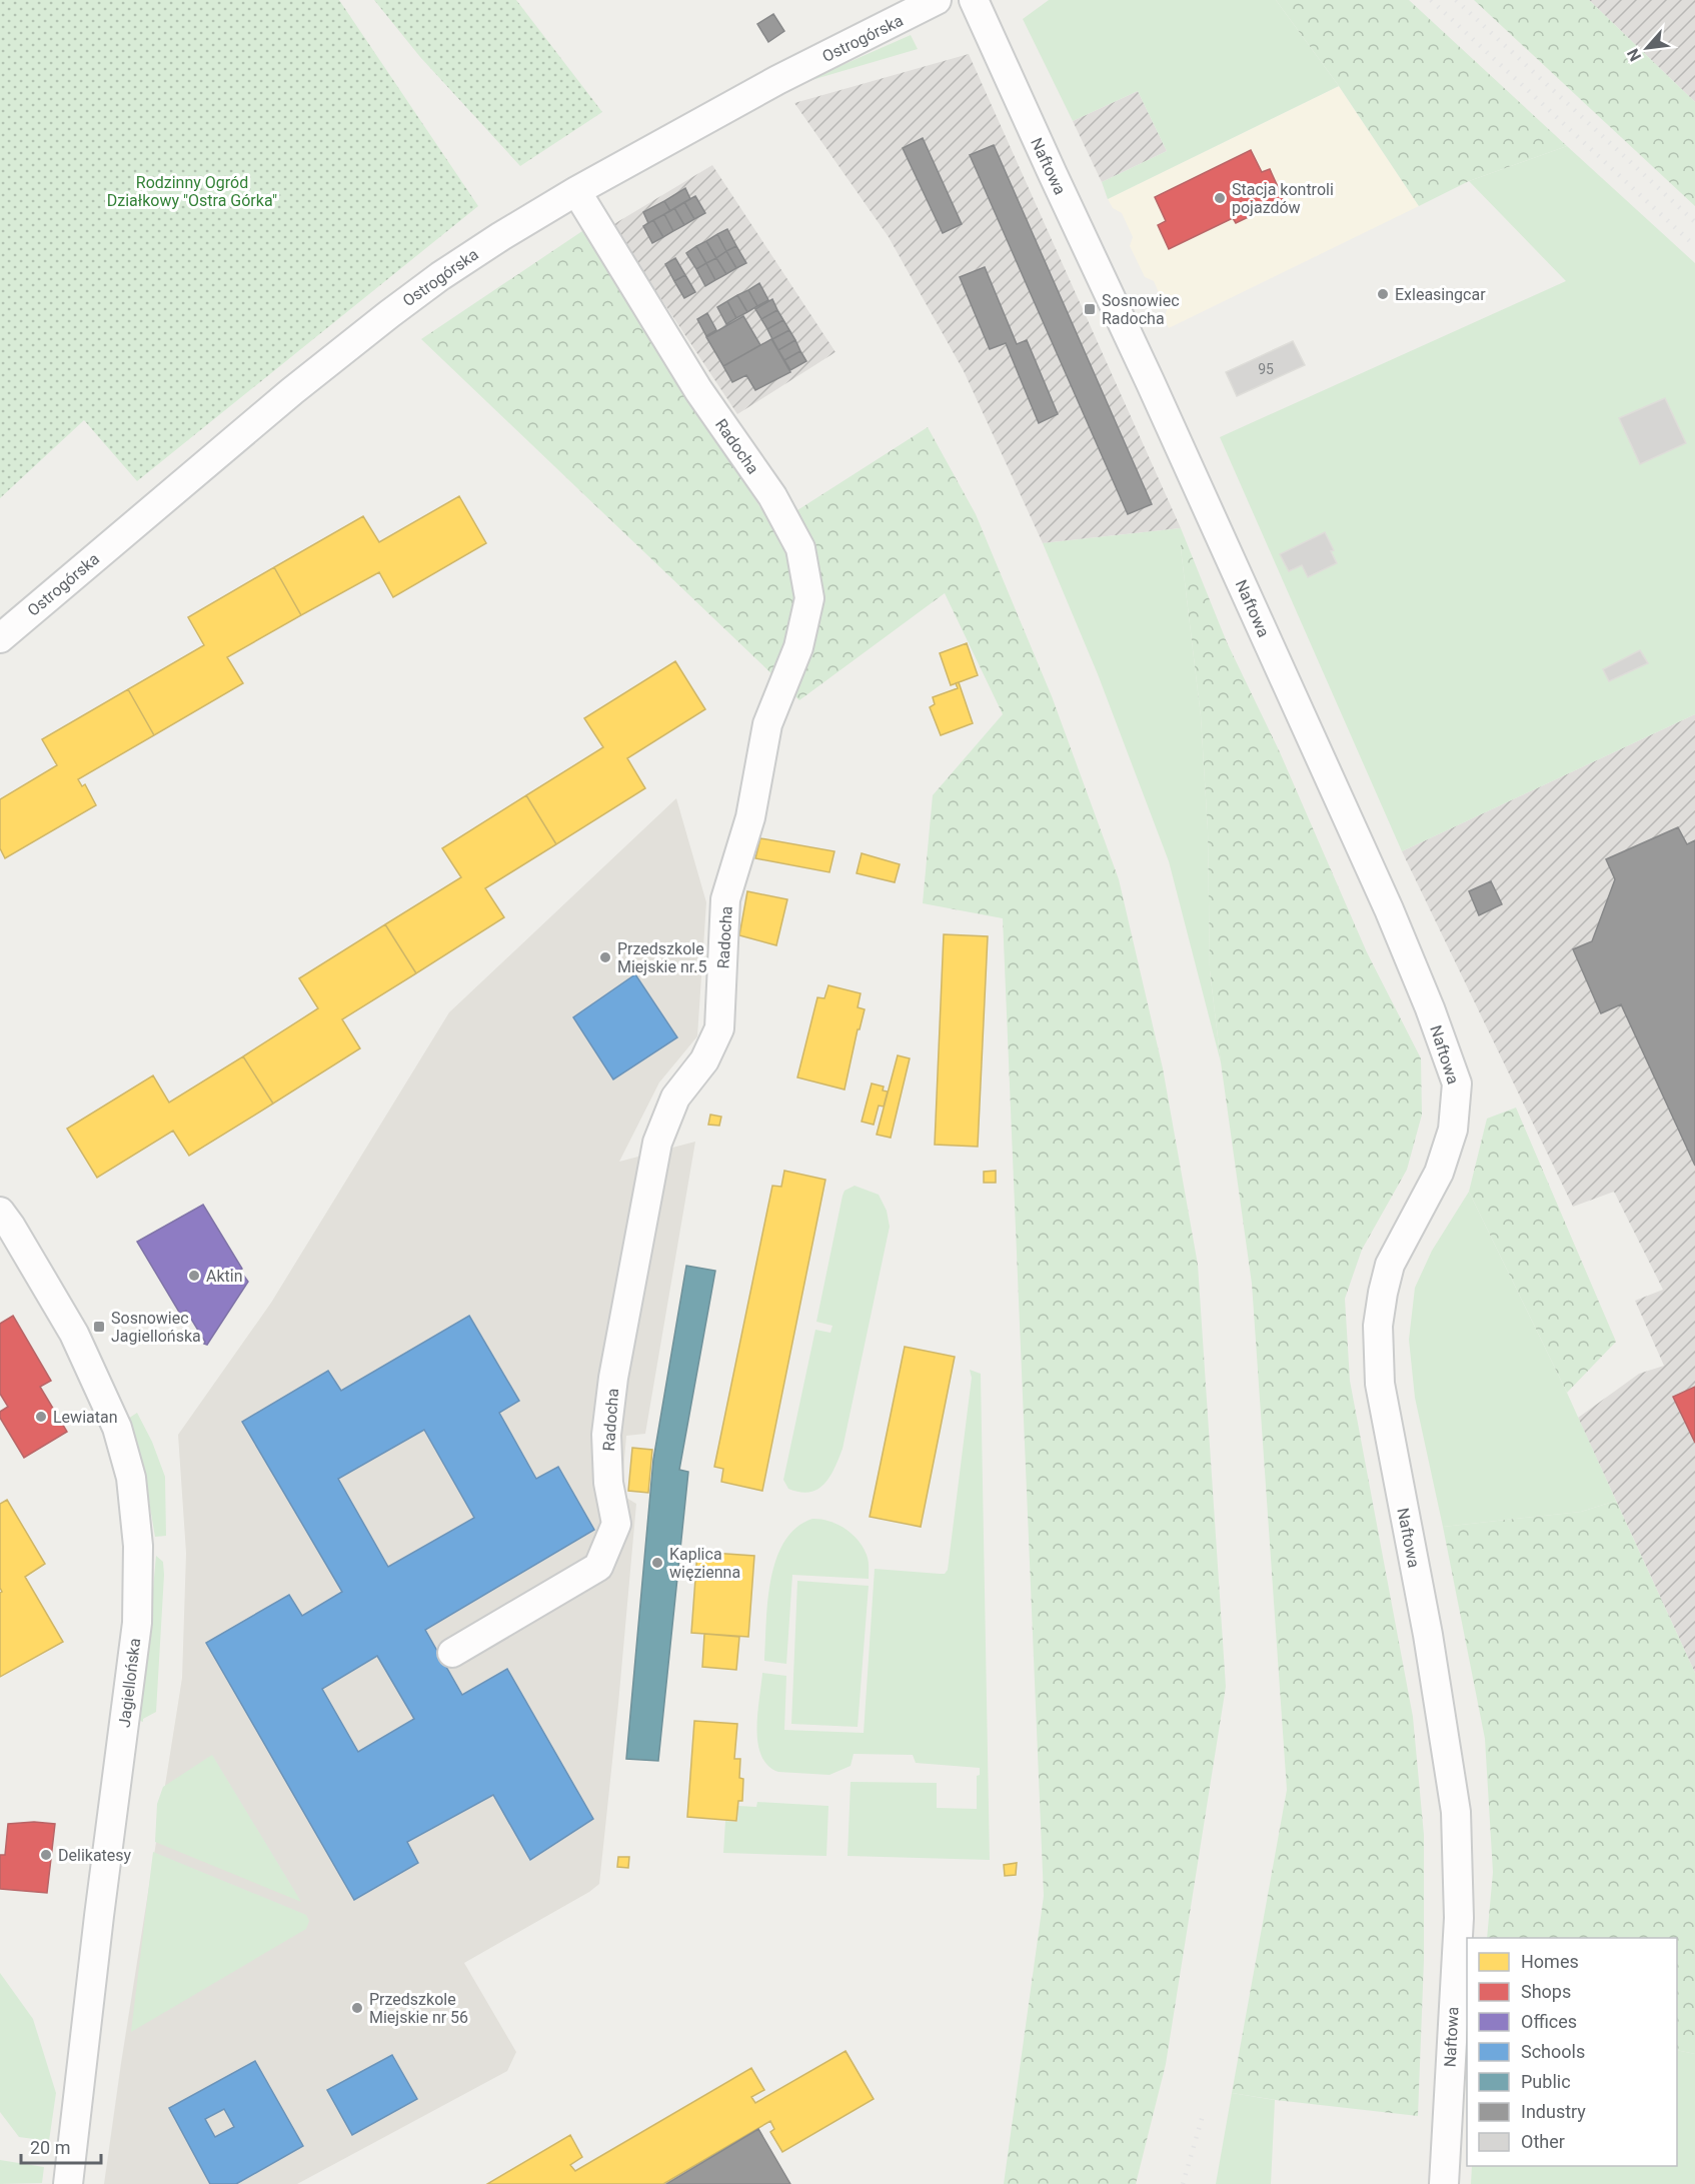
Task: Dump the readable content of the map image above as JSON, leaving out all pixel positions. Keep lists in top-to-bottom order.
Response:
{
  "streets": {
    "street": [
      "Ostrogórska",
      "Naftowa",
      "Radocha",
      "Jagiellońska"
    ]
  },
  "crossings": [
    ["Ostrogórska", "Radocha"]
  ],
  "parks": ["Rodzinny Ogród Działkowy \"Ostra Górka\""],
  "places": {
    "other": [
      "Stacja kontroli pojazdów",
      "Exleasingcar",
      "Przedszkole Miejskie nr.5",
      "Aktin",
      "Lewiatan",
      "Kaplica więzienna",
      "Delikatesy",
      "Przedszkole Miejskie nr 56"
    ],
    "transit": ["Sosnowiec Radocha", "Sosnowiec Jagiellońska"]
  },
  "house_numbers": ["95"],
  "legend": [
    "Homes",
    "Shops",
    "Offices",
    "Schools",
    "Public",
    "Industry",
    "Other"
  ],
  "scale_bar": "20 m",
  "north": "bottom left"
}
